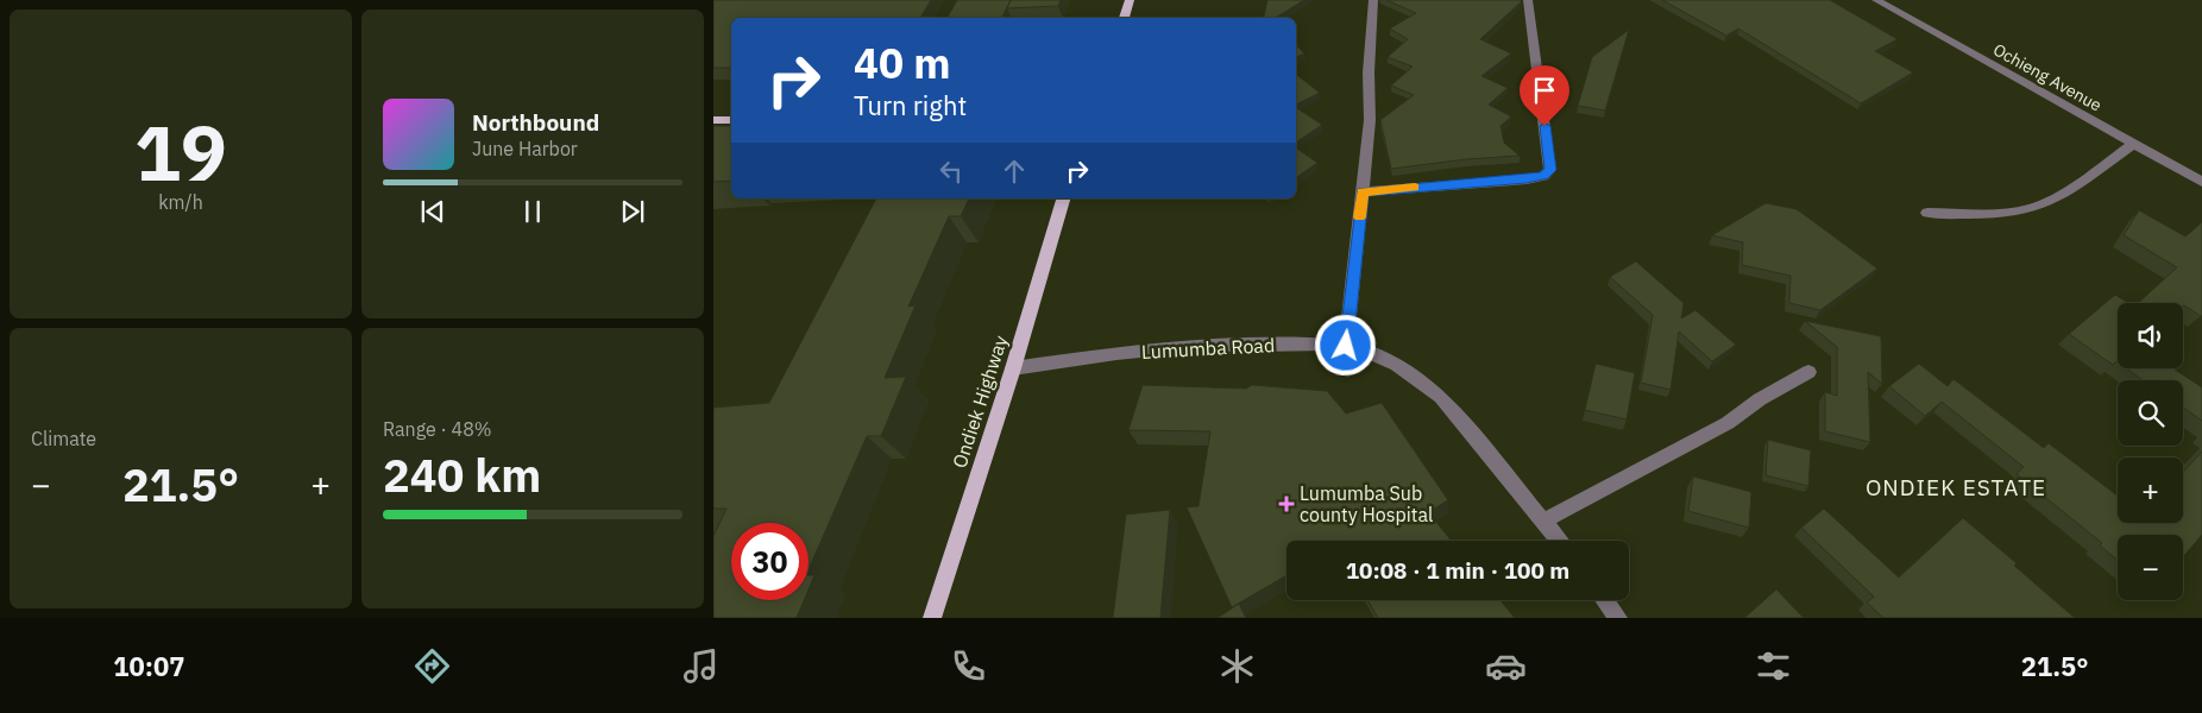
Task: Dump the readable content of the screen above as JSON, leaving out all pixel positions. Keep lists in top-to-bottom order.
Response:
{
  "streets": {
    "main road": ["Ondiek Highway"],
    "street": ["Ochieng Avenue", "Lumumba Road"]
  },
  "crossings": [
    ["Lumumba Road", "Ondiek Highway"]
  ],
  "districts": ["ONDIEK ESTATE"],
  "places": {
    "health": ["Lumumba Sub county Hospital"]
  },
  "page": {
    "tile": [
      ["19", "km/h"],
      "Climate",
      ["Range · 48%", "240 km"]
    ],
    "turn": ["40 m", "Turn right"],
    "song": ["Northbound", "June Harbor"],
    "map_buttons": ["+", "−"],
    "heat": ["−", "21.5°", "+"],
    "limit": "30",
    "trip": "10:08 · 1 min · 100 m",
    "tabs": ["10:07", "21.5°"]
  }
}
